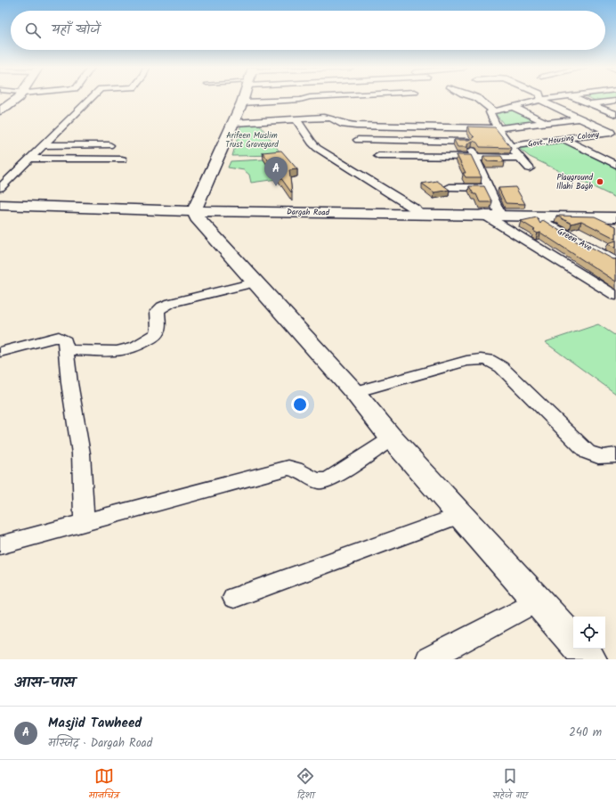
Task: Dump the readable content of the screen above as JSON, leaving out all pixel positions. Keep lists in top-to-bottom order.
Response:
{
  "streets": {
    "street": ["Govt. Housing Colony", "Dargah Road", "Green Ave"]
  },
  "crossings": [
    ["Dargah Road", "Green Ave"]
  ],
  "parks": ["Arifeen Muslim Trust Graveyard"],
  "places": ["Playground Illahi Bagh"],
  "page": {
    "search": "यहाँ खोजें",
    "pins": "A",
    "heading": "आस-पास",
    "list": [
      {
        "mark": "A",
        "name": "Masjid Tawheed",
        "note": "मस्जिद · Dargah Road",
        "value": "240 m"
      }
    ],
    "nav": ["मानचित्र", "दिशा", "सहेजे गए"]
  }
}
